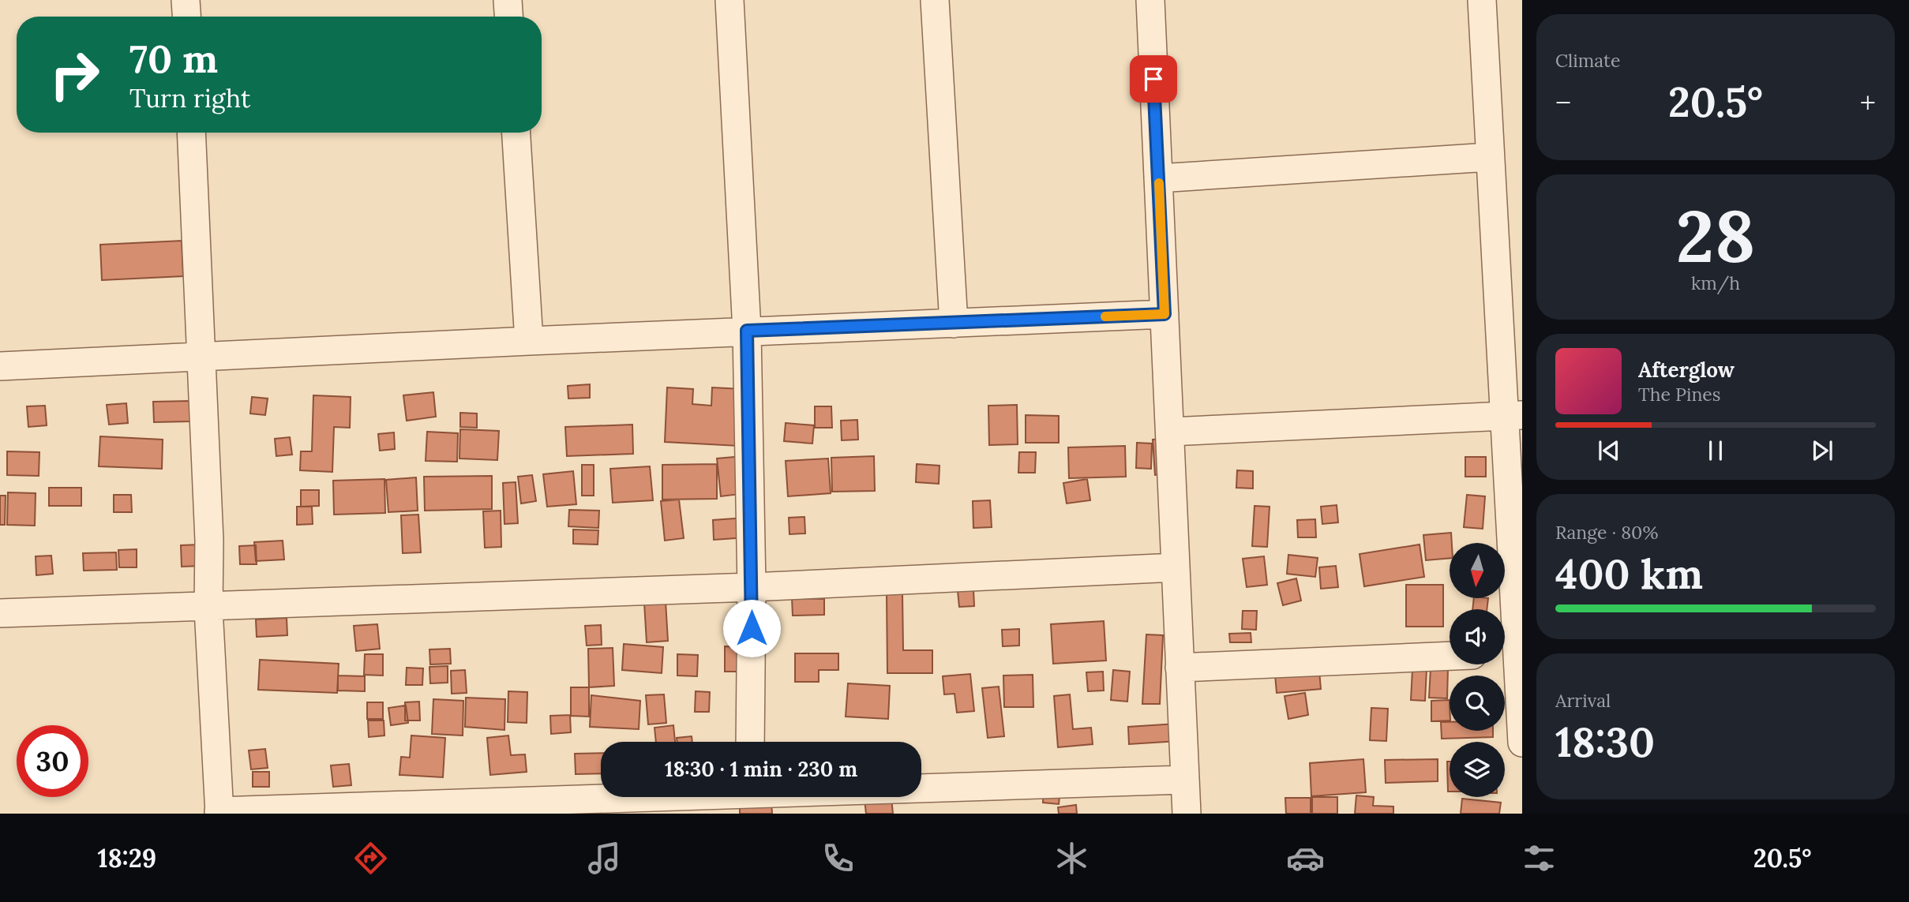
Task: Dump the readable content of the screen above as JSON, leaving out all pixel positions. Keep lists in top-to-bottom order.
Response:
{
  "north": "bottom",
  "page": {
    "tile": [
      "Climate",
      ["28", "km/h"],
      ["Range · 80%", "400 km"],
      ["Arrival", "18:30"]
    ],
    "turn": ["70 m", "Turn right"],
    "heat": ["−", "20.5°", "+"],
    "song": ["Afterglow", "The Pines"],
    "limit": "30",
    "trip": "18:30 · 1 min · 230 m",
    "tabs": ["18:29", "20.5°"]
  }
}
